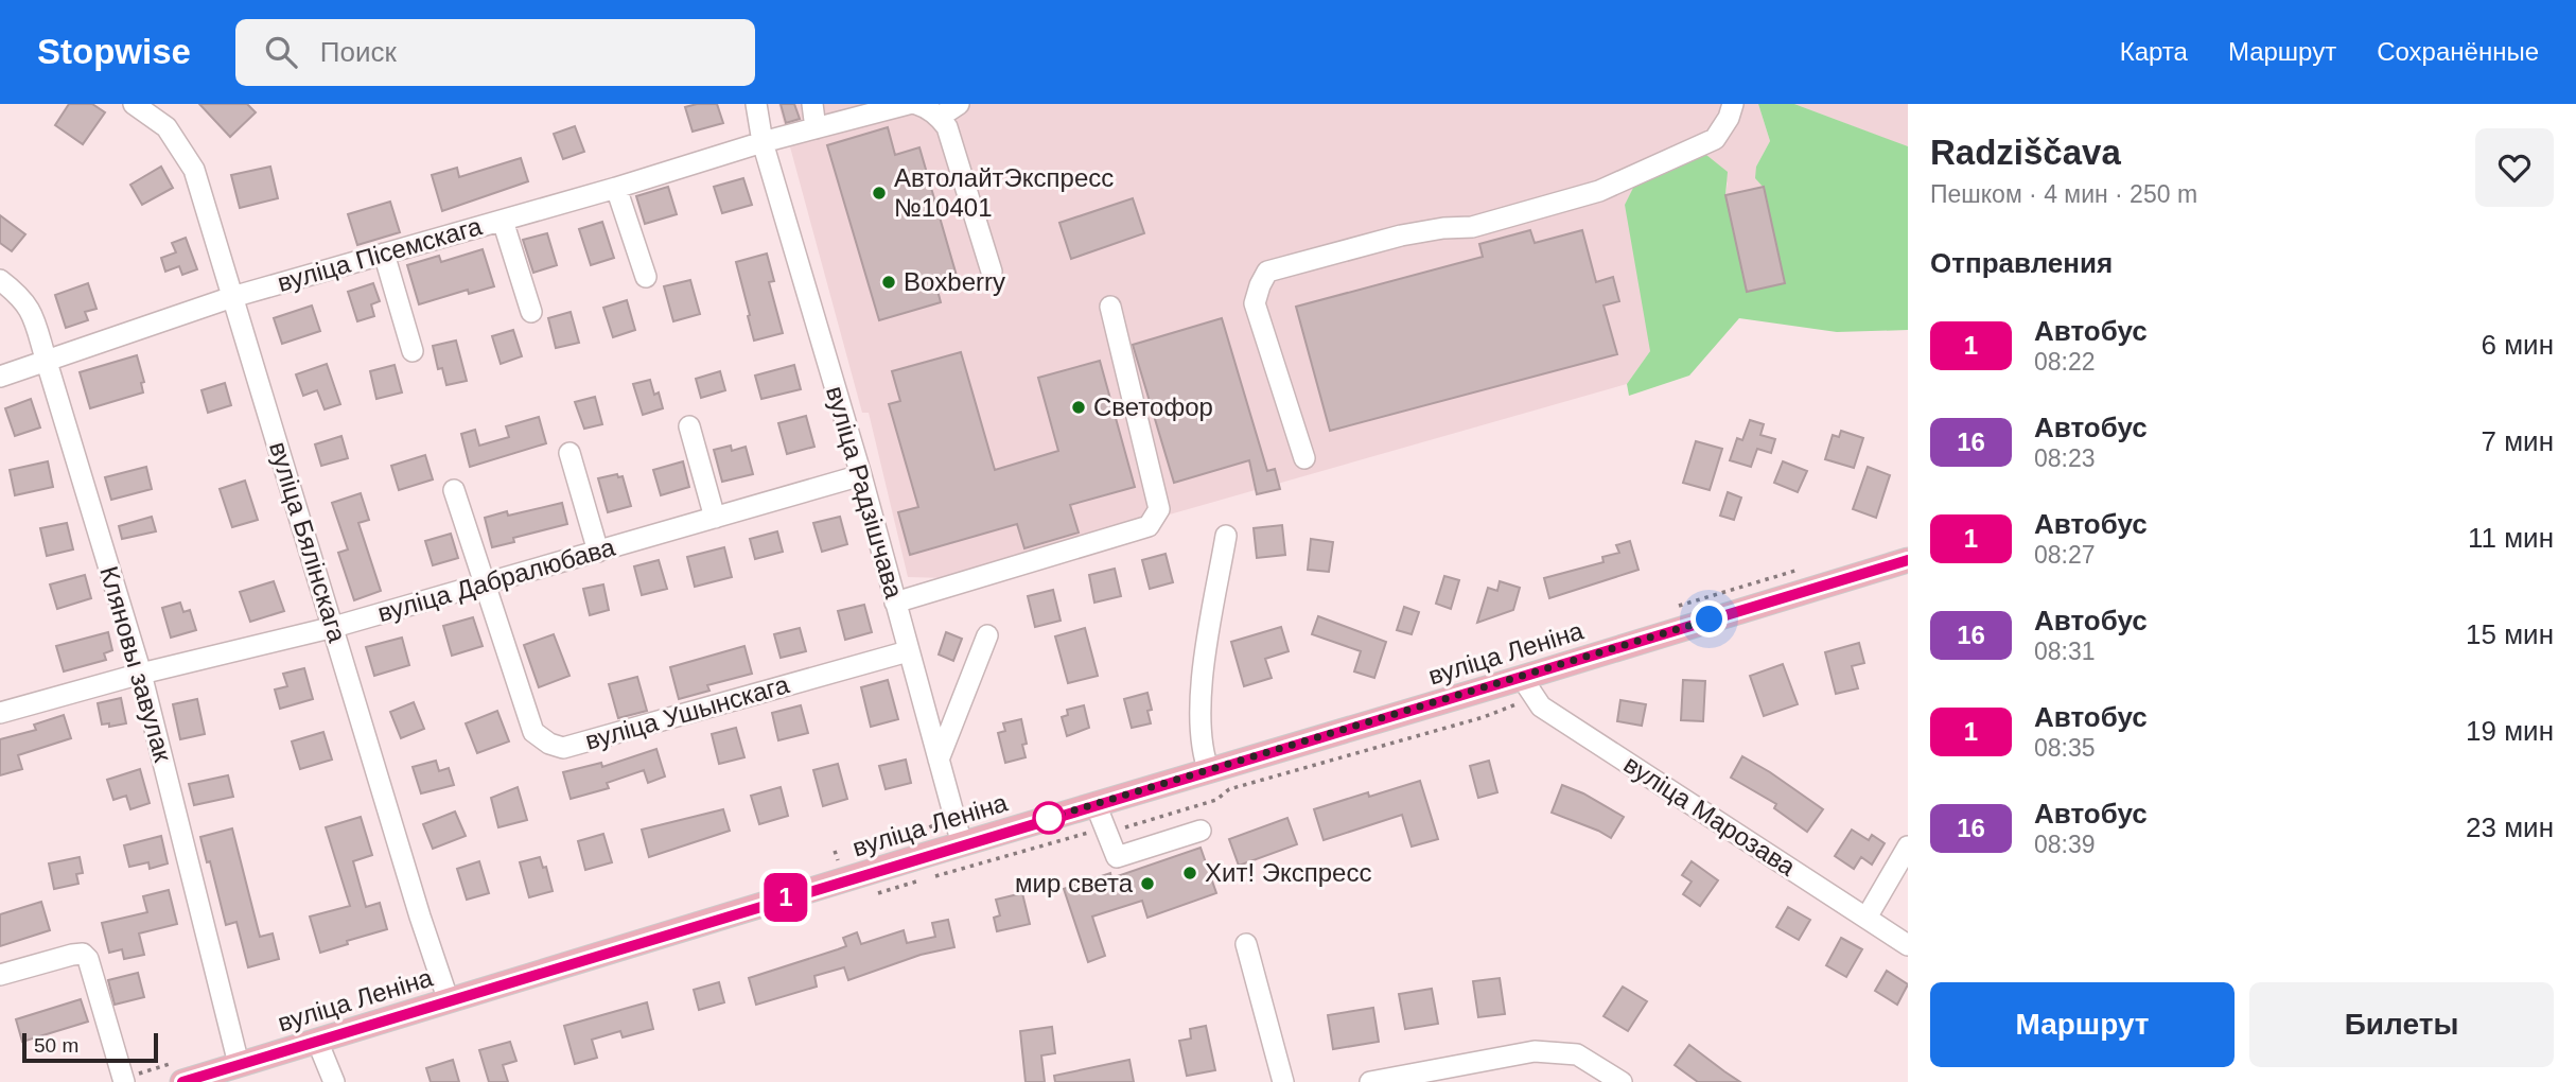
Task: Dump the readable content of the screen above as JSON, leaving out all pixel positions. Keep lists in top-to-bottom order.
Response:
{
  "streets": {
    "main road": ["вуліца Леніна"],
    "street": [
      "вуліца Пісемскага",
      "вуліца Радзішчава",
      "вуліца Бялінскага",
      "вуліца Дабралюбава",
      "Кляновы завулак",
      "вуліца Ушынскага",
      "вуліца Марозава"
    ]
  },
  "crossings": [
    ["вуліца Пісемскага", "вуліца Радзішчава"],
    ["вуліца Пісемскага", "вуліца Бялінскага"],
    ["вуліца Пісемскага", "Кляновы завулак"],
    ["вуліца Радзішчава", "вуліца Дабралюбава"],
    ["вуліца Радзішчава", "вуліца Леніна"],
    ["вуліца Радзішчава", "вуліца Ушынскага"],
    ["вуліца Бялінскага", "вуліца Дабралюбава"],
    ["вуліца Бялінскага", "вуліца Леніна"],
    ["вуліца Дабралюбава", "Кляновы завулак"],
    ["вуліца Дабралюбава", "вуліца Ушынскага"],
    ["вуліца Леніна", "Кляновы завулак"],
    ["вуліца Леніна", "вуліца Марозава"]
  ],
  "places": [
    "АвтолайтЭкспресс №10401",
    "Boxberry",
    "Светофор",
    "Хит! Экспресс",
    "мир света"
  ],
  "lines": ["bus line 1"],
  "scale_bar": "50 m",
  "page": {
    "header": "Stopwise",
    "search": "Поиск",
    "nav": ["Карта", "Маршрут", "Сохранённые"],
    "on_map": "1",
    "heading": [
      ["Radziščava", "Пешком · 4 мин · 250 m"],
      "Отправления"
    ],
    "list": [
      {
        "mark": "1",
        "name": "Автобус",
        "note": "08:22",
        "value": "6 мин"
      },
      {
        "mark": "16",
        "name": "Автобус",
        "note": "08:23",
        "value": "7 мин"
      },
      {
        "mark": "1",
        "name": "Автобус",
        "note": "08:27",
        "value": "11 мин"
      },
      {
        "mark": "16",
        "name": "Автобус",
        "note": "08:31",
        "value": "15 мин"
      },
      {
        "mark": "1",
        "name": "Автобус",
        "note": "08:35",
        "value": "19 мин"
      },
      {
        "mark": "16",
        "name": "Автобус",
        "note": "08:39",
        "value": "23 мин"
      }
    ],
    "buttons": ["Маршрут", "Билеты"],
    "scale": "50 m"
  }
}
